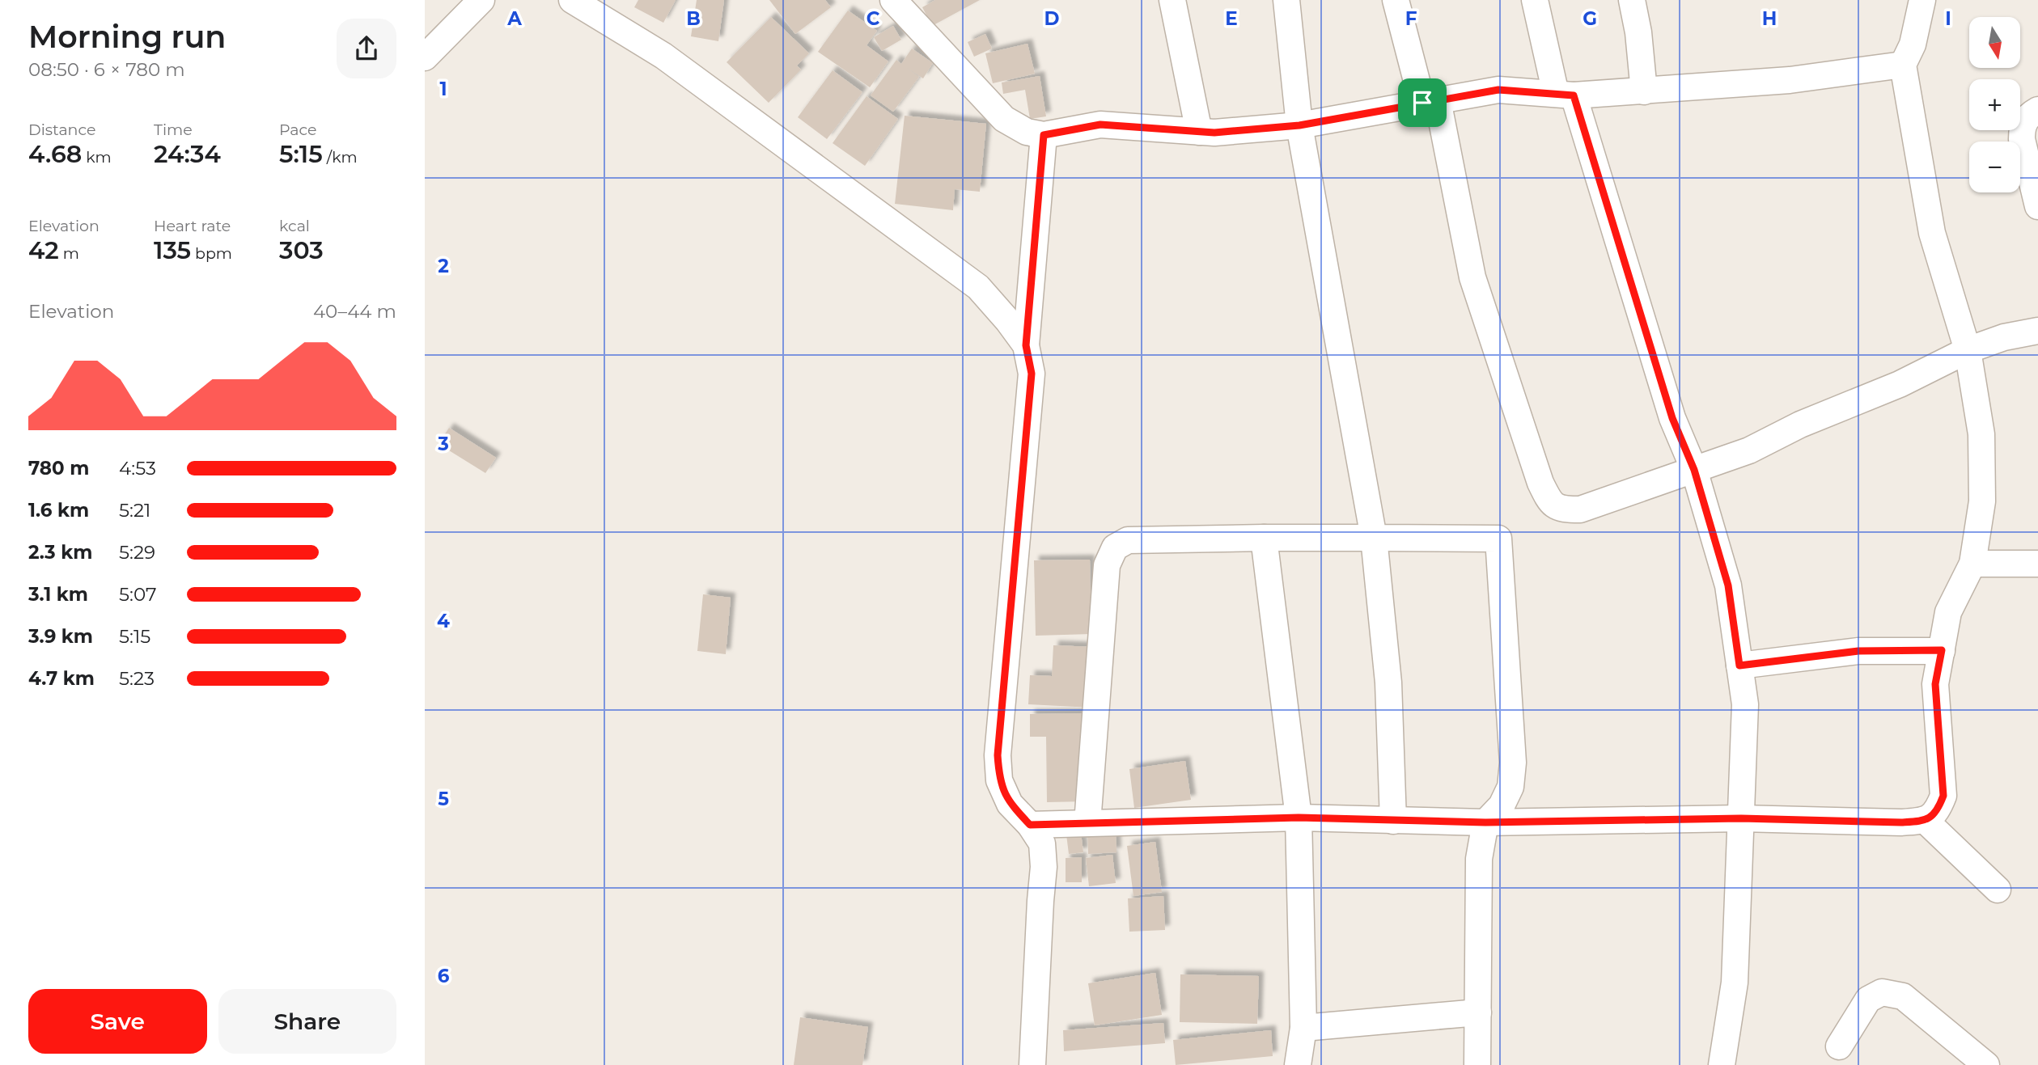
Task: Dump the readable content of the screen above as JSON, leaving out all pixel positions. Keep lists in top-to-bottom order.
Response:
{
  "north": "bottom",
  "page": {
    "heading": ["Morning run", "08:50 · 6 × 780 m"],
    "map_buttons": ["+", "−"],
    "stats": [
      ["Distance", "4.68 km"],
      ["Time", "24:34"],
      ["Pace", "5:15 /km"],
      ["Elevation", "42 m"],
      ["Heart rate", "135 bpm"],
      ["kcal", "303"]
    ],
    "chart": ["Elevation", "40–44 m"],
    "list": [
      {
        "name": "780 m",
        "note": "4:53"
      },
      {
        "name": "1.6 km",
        "note": "5:21"
      },
      {
        "name": "2.3 km",
        "note": "5:29"
      },
      {
        "name": "3.1 km",
        "note": "5:07"
      },
      {
        "name": "3.9 km",
        "note": "5:15"
      },
      {
        "name": "4.7 km",
        "note": "5:23"
      }
    ],
    "buttons": ["Save", "Share"]
  },
  "grid": {
    "columns": [
      "A",
      "B",
      "C",
      "D",
      "E",
      "F",
      "G",
      "H",
      "I"
    ],
    "rows": [
      "1",
      "2",
      "3",
      "4",
      "5",
      "6"
    ]
  }
}
